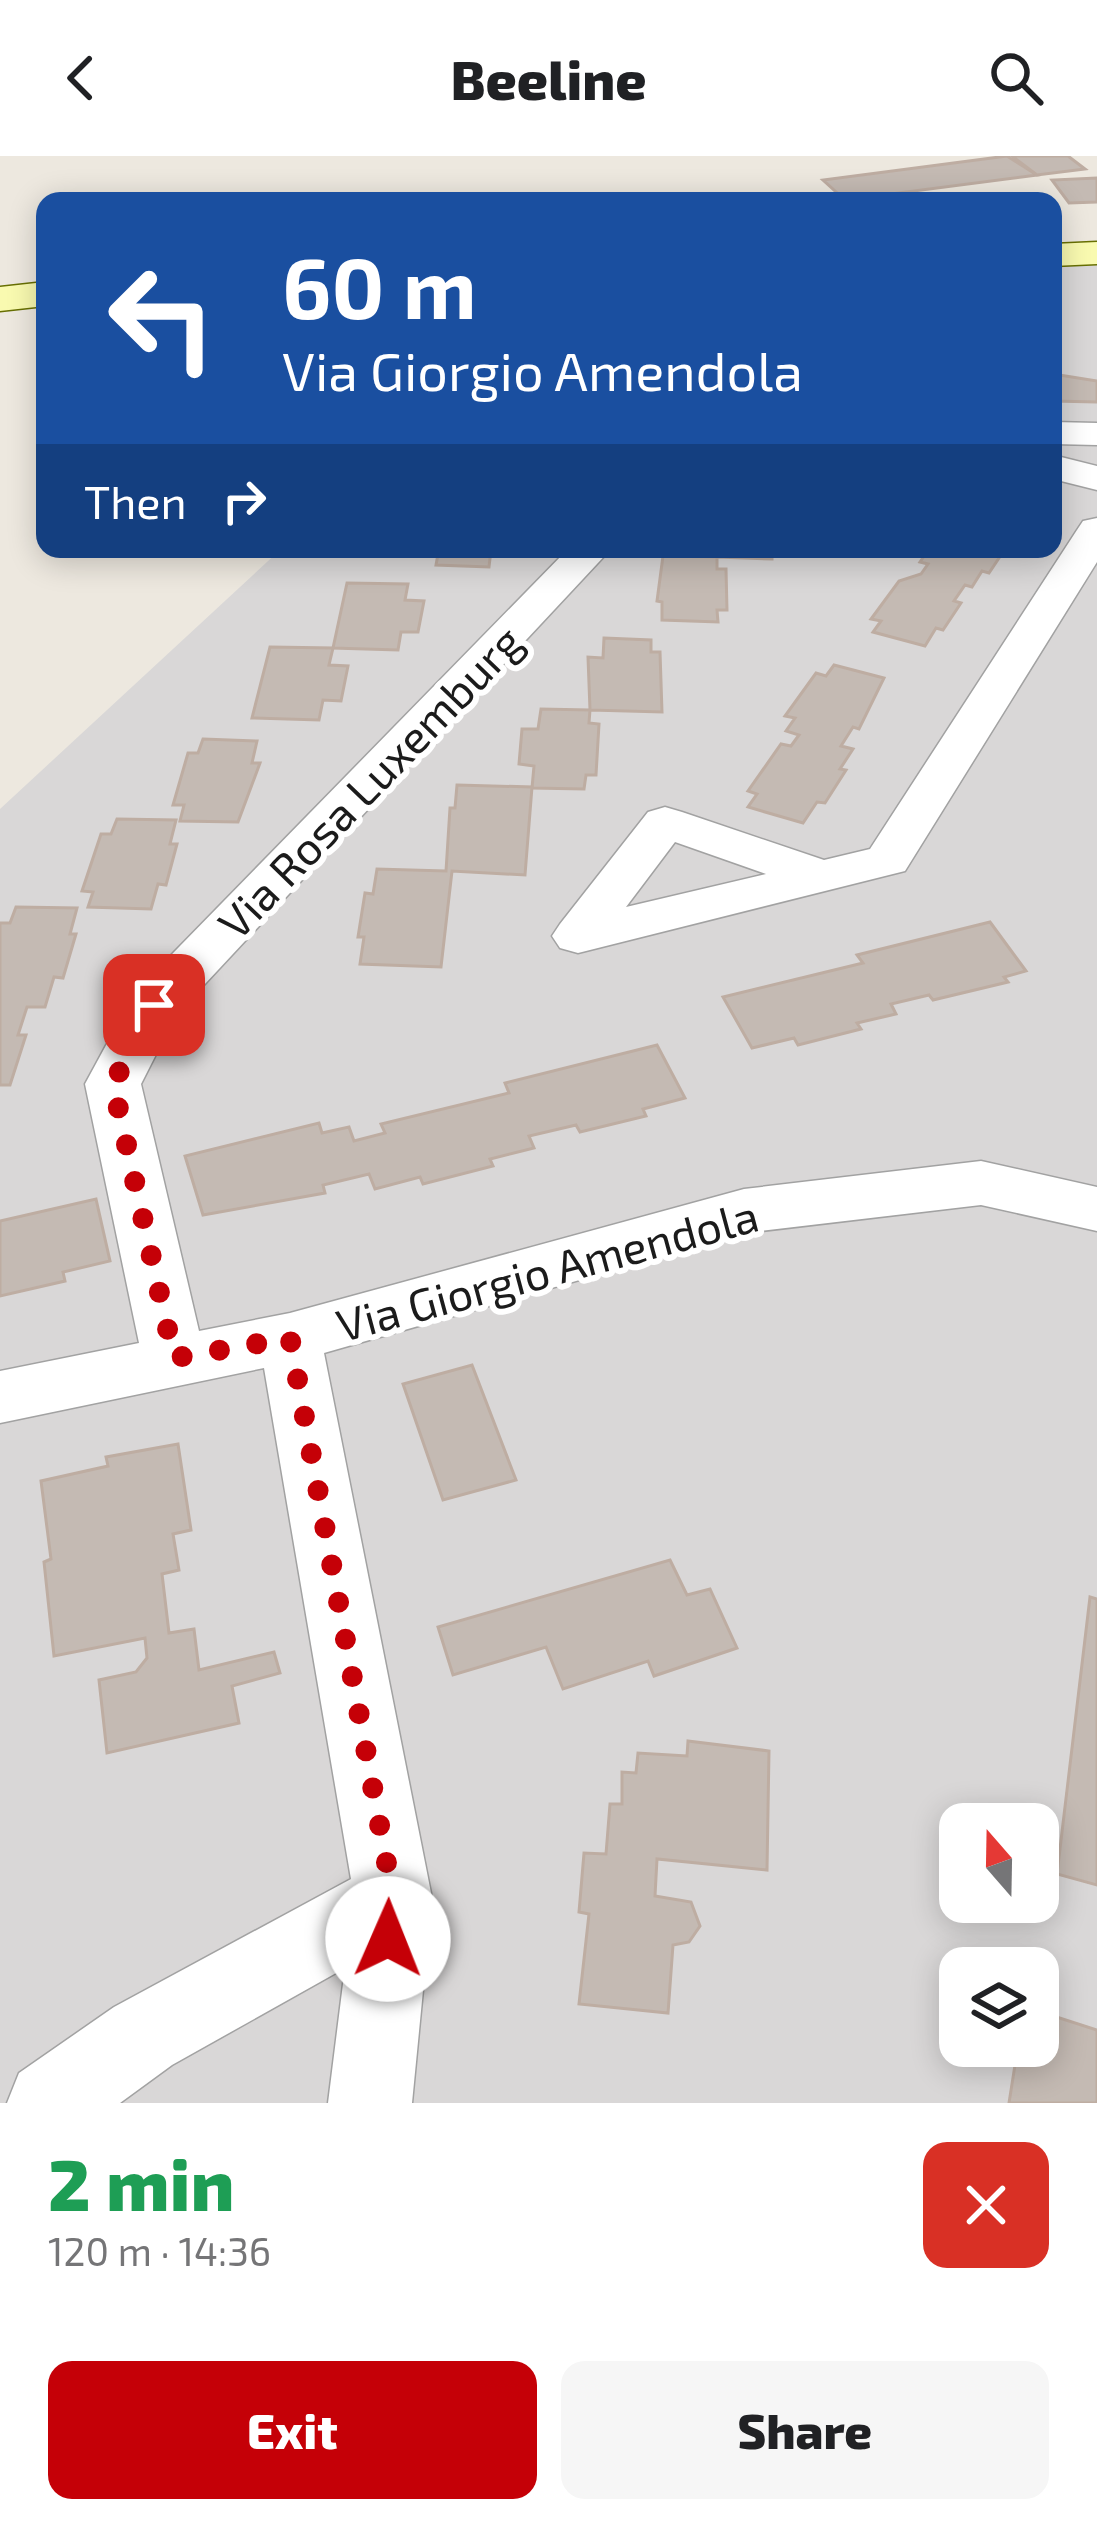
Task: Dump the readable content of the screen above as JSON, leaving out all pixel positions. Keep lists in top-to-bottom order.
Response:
{
  "streets": {
    "street": ["Via Rosa Luxemburg", "Via Giorgio Amendola"]
  },
  "crossings": [
    ["Via Rosa Luxemburg", "Via Giorgio Amendola"]
  ],
  "north": "top",
  "page": {
    "header": "Beeline",
    "turn": ["60 m", "Via Giorgio Amendola"],
    "then": "Then",
    "heading": ["2 min", "120 m · 14:36"],
    "buttons": ["Exit", "Share"]
  }
}
